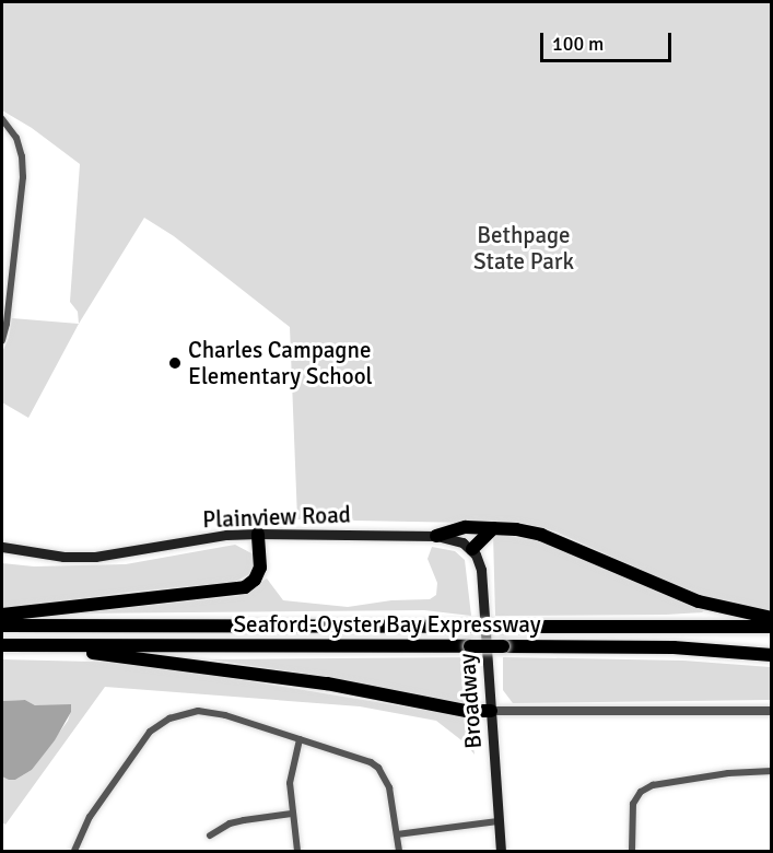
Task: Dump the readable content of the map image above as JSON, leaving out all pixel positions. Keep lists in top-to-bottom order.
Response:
{
  "streets": {
    "highway": ["Seaford-Oyster Bay Expressway"],
    "main road": ["Plainview Road", "Broadway"]
  },
  "crossings": [
    ["Plainview Road", "Broadway"]
  ],
  "parks": ["Bethpage State Park"],
  "places": ["Charles Campagne Elementary School"],
  "scale_bar": "100 m"
}
